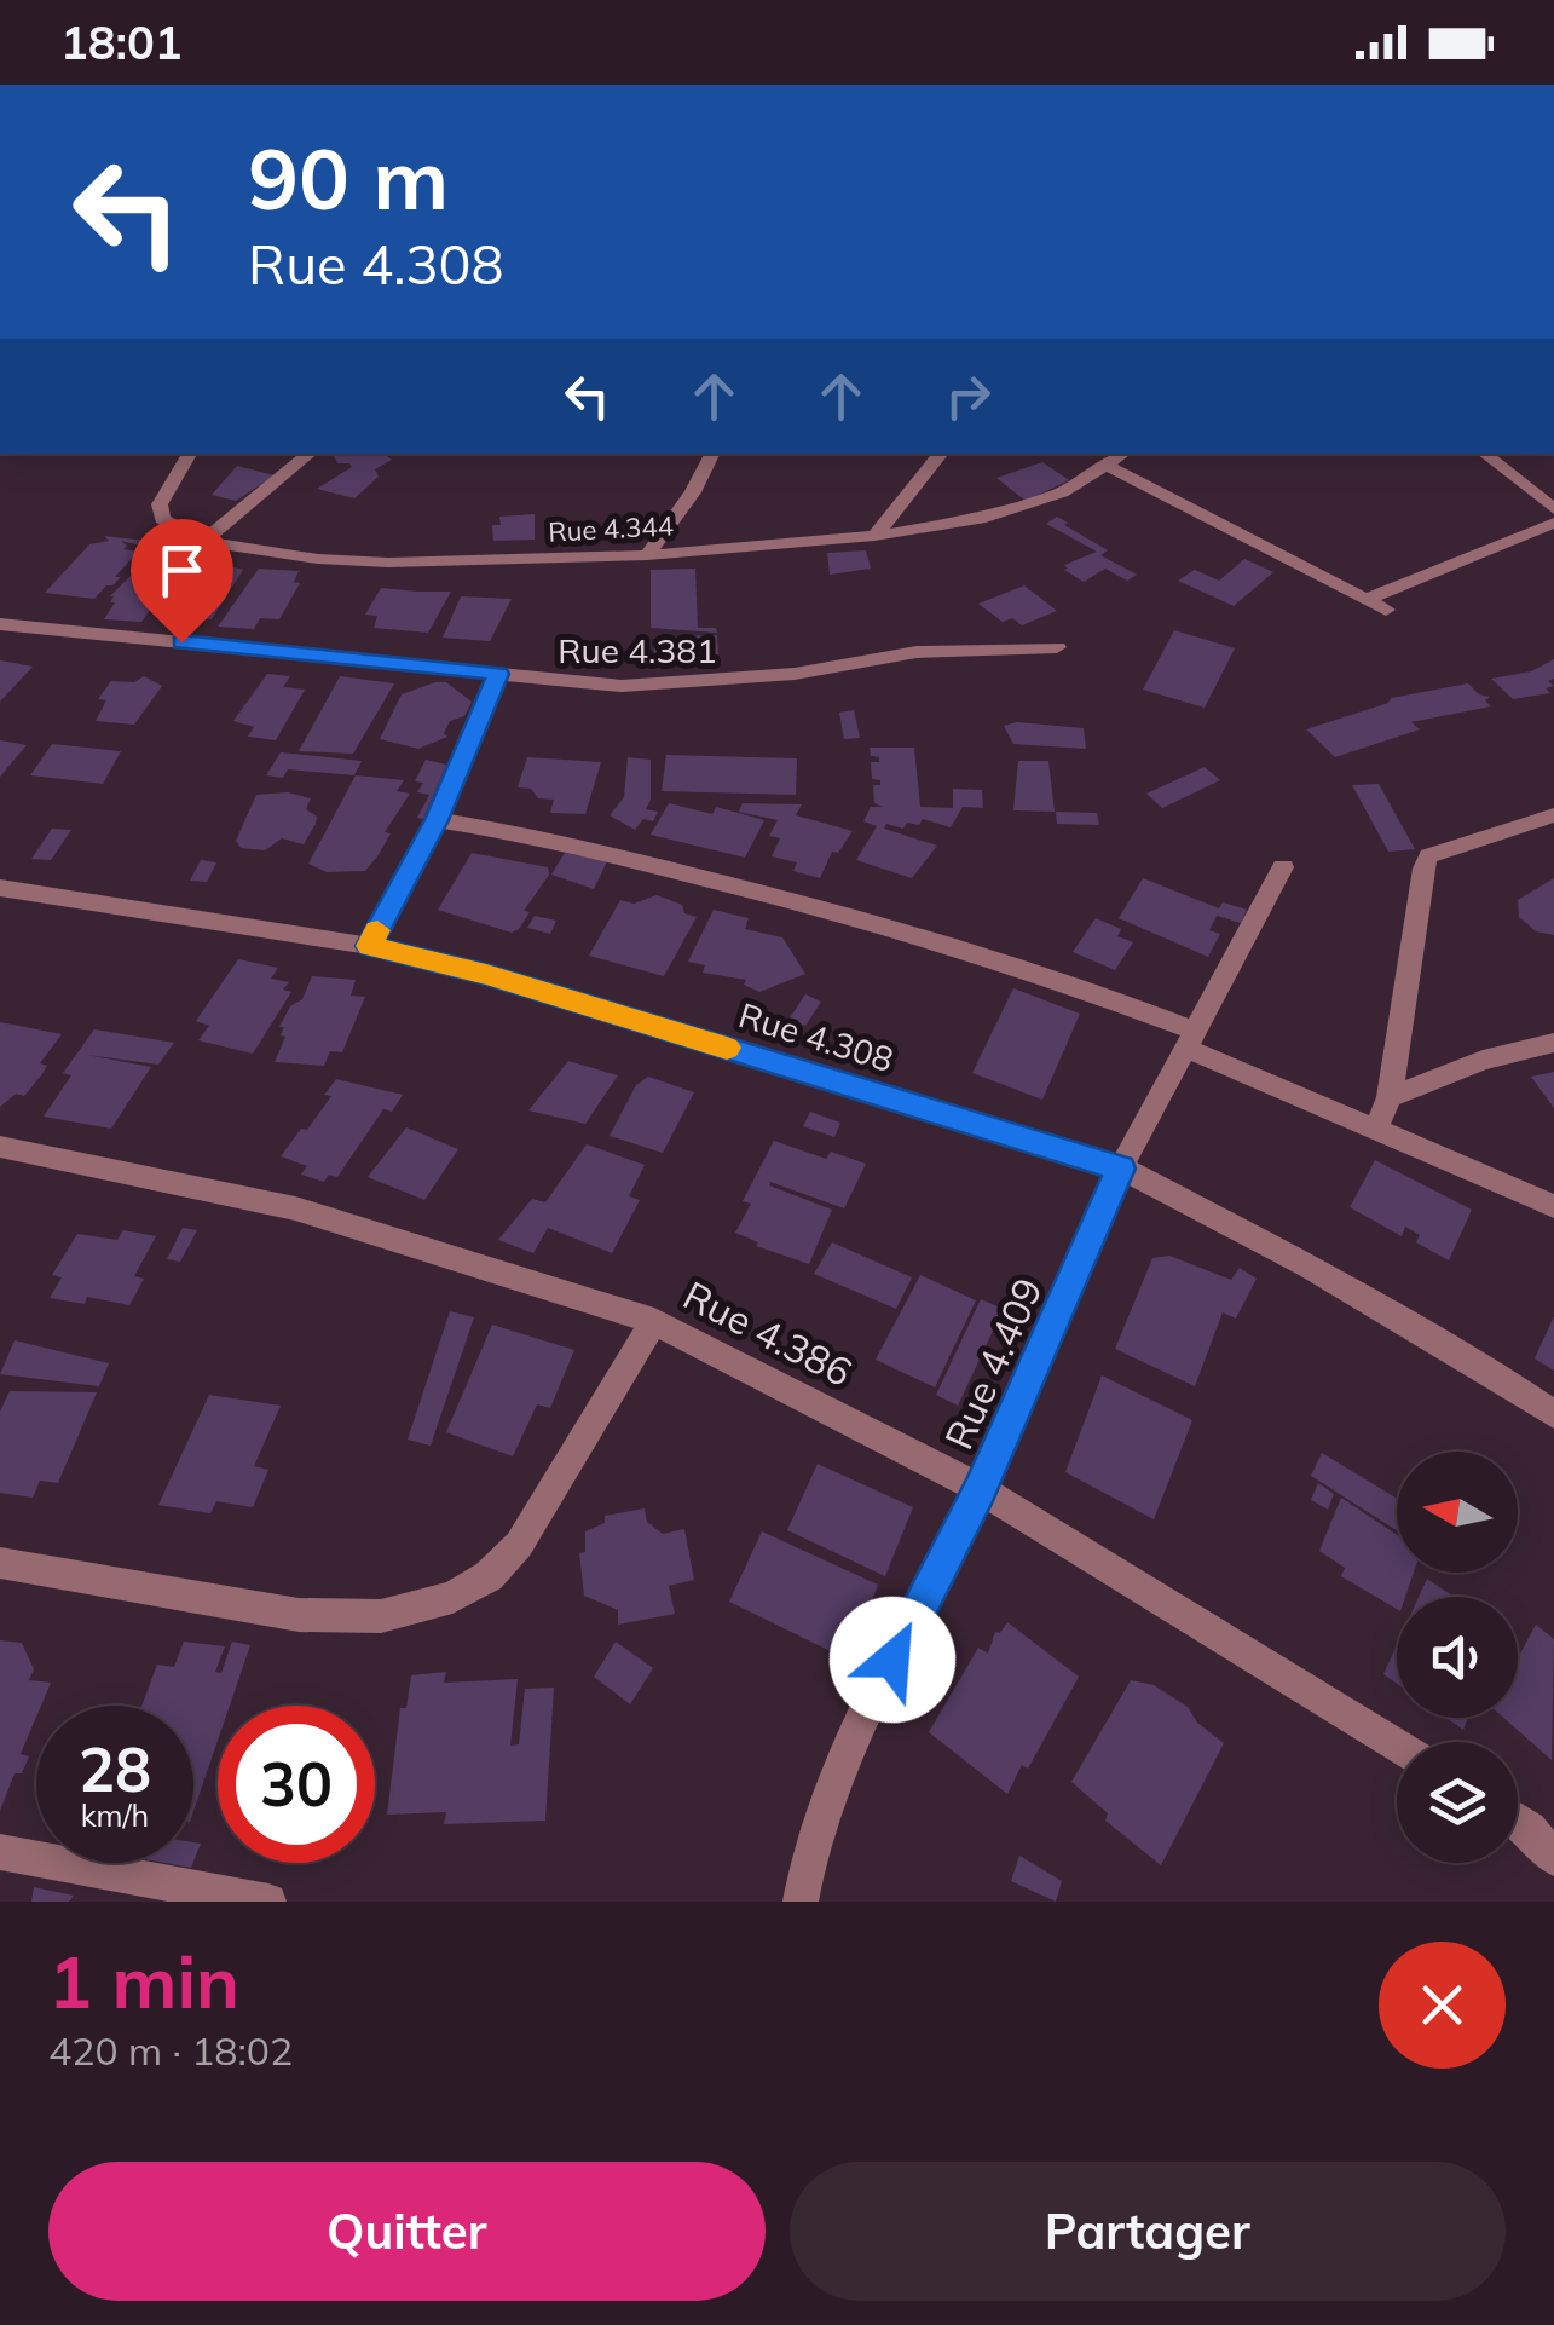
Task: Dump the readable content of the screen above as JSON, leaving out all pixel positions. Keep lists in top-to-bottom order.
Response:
{
  "streets": {
    "street": [
      "Rue 4.344",
      "Rue 4.381",
      "Rue 4.308",
      "Rue 4.386",
      "Rue 4.409"
    ]
  },
  "crossings": [
    ["Rue 4.308", "Rue 4.409"],
    ["Rue 4.386", "Rue 4.409"]
  ],
  "north": "left",
  "page": {
    "status": "18:01",
    "turn": ["90 m", "Rue 4.308"],
    "speed": "28 km/h",
    "limit": "30",
    "heading": ["1 min", "420 m · 18:02"],
    "buttons": ["Quitter", "Partager"]
  }
}
